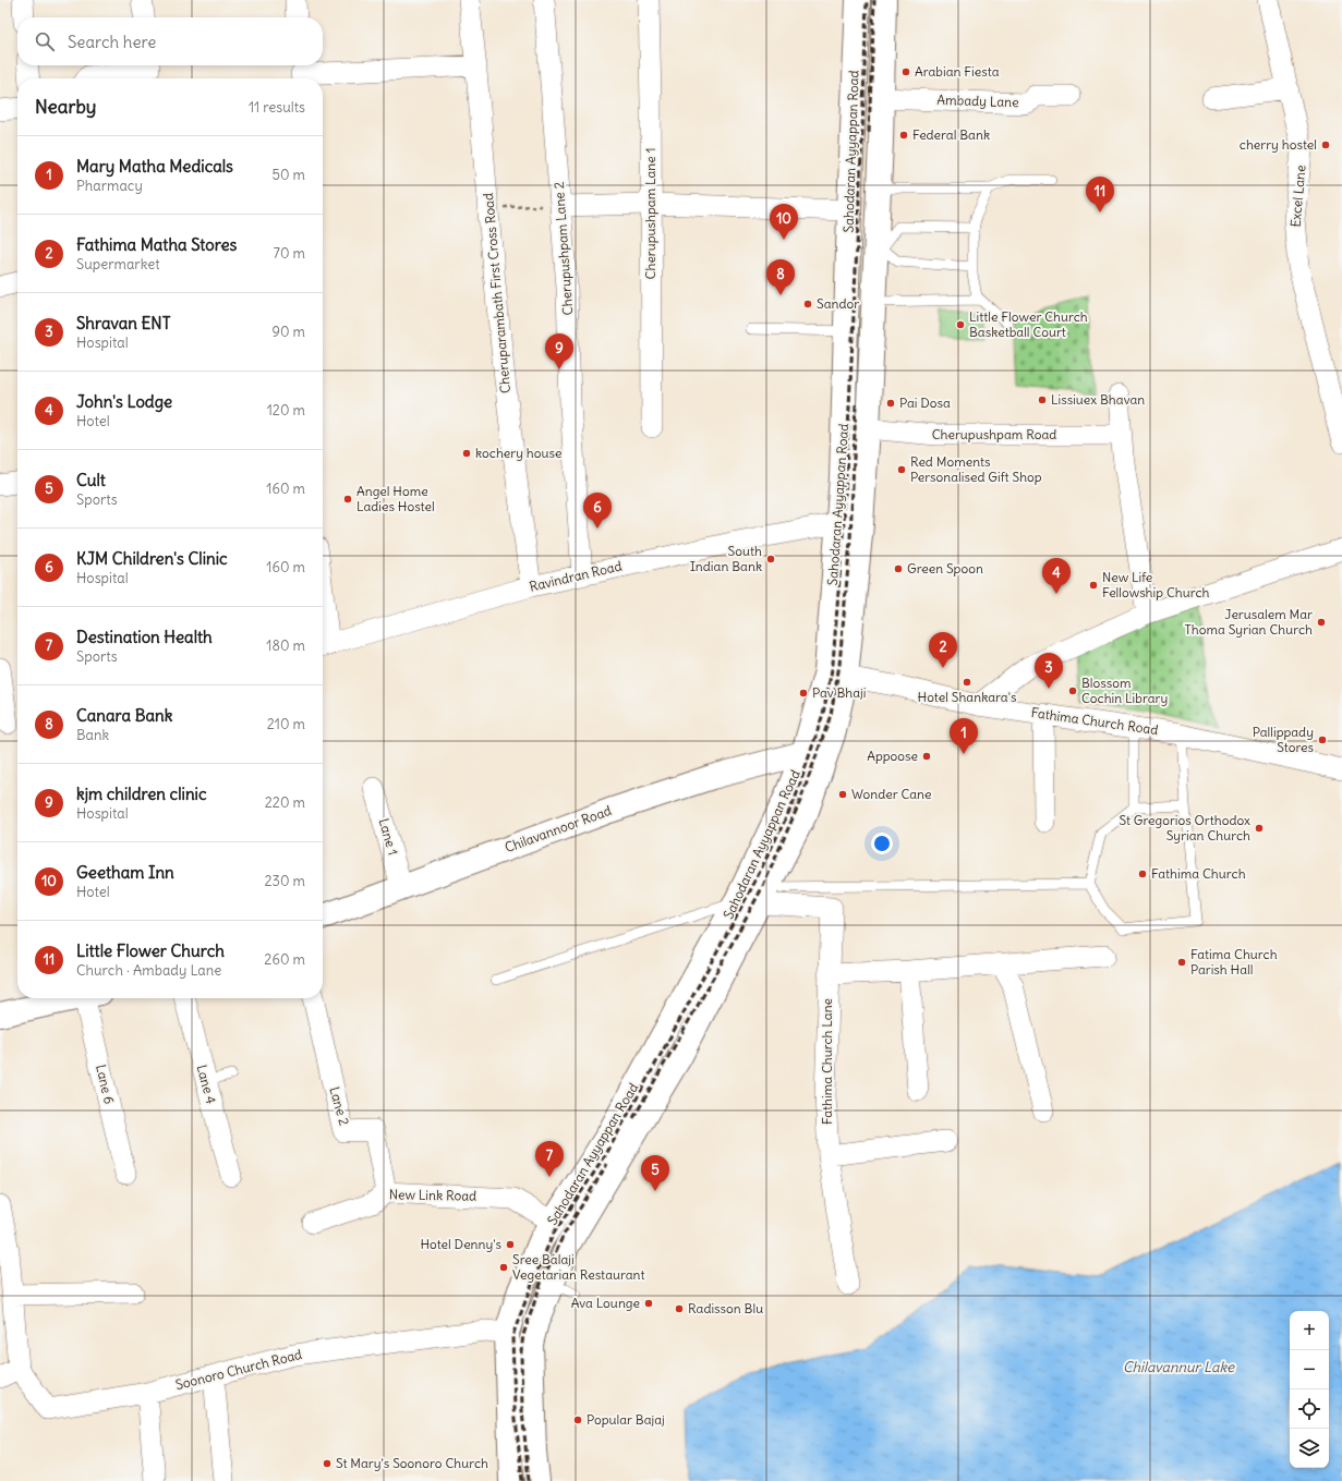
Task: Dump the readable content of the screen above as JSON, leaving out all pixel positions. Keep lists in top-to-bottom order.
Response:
{
  "streets": {
    "main road": ["Sahodaran Ayyappan Road", "Chilavannoor Road"],
    "street": [
      "Ambady Lane",
      "Excel Lane",
      "Cherupushpam Lane 1",
      "Cherupushpam Lane 2",
      "Cheruparambath First Cross Road",
      "Cherupushpam Road",
      "Ravindran Road",
      "Fathima Church Road",
      "Lane 1",
      "Fathima Church Lane",
      "Lane 6",
      "Lane 4",
      "Lane 2",
      "New Link Road",
      "Soonoro Church Road"
    ]
  },
  "crossings": [
    ["Ambady Lane", "Sahodaran Ayyappan Road"],
    ["Sahodaran Ayyappan Road", "Cherupushpam Road"],
    ["Sahodaran Ayyappan Road", "Ravindran Road"],
    ["Sahodaran Ayyappan Road", "Fathima Church Road"],
    ["Sahodaran Ayyappan Road", "Chilavannoor Road"],
    ["Sahodaran Ayyappan Road", "Fathima Church Lane"],
    ["Sahodaran Ayyappan Road", "New Link Road"],
    ["Sahodaran Ayyappan Road", "Soonoro Church Road"],
    ["Cherupushpam Lane 2", "Ravindran Road"],
    ["Cheruparambath First Cross Road", "Ravindran Road"],
    ["Chilavannoor Road", "Lane 1"],
    ["Lane 2", "New Link Road"]
  ],
  "water": ["Chilavannur Lake"],
  "places": [
    "Arabian Fiesta",
    "Federal Bank",
    "cherry hostel",
    "Sandor",
    "Little Flower Church Basketball Court",
    "Lissiuex Bhavan",
    "Pai Dosa",
    "kochery house",
    "Red Moments Personalised Gift Shop",
    "Angel Home Ladies Hostel",
    "South Indian Bank",
    "Green Spoon",
    "New Life Fellowship Church",
    "Jerusalem Mar Thoma Syrian Church",
    "Hotel Shankara's",
    "Blossom Cochin Library",
    "Pav Bhaji",
    "Pallippady Stores",
    "Appoose",
    "Wonder Cane",
    "St Gregorios Orthodox Syrian Church",
    "Fathima Church",
    "Fatima Church Parish Hall",
    "Hotel Denny's",
    "Sree Balaji Vegetarian Restaurant",
    "Ava Lounge",
    "Radisson Blu",
    "Popular Bajaj",
    "St Mary's Soonoro Church"
  ],
  "page": {
    "search": "Search here",
    "heading": ["Nearby", "11 results"],
    "list": [
      {
        "mark": "1",
        "name": "Mary Matha Medicals",
        "note": "Pharmacy",
        "value": "50 m"
      },
      {
        "mark": "2",
        "name": "Fathima Matha Stores",
        "note": "Supermarket",
        "value": "70 m"
      },
      {
        "mark": "3",
        "name": "Shravan ENT",
        "note": "Hospital",
        "value": "90 m"
      },
      {
        "mark": "4",
        "name": "John's Lodge",
        "note": "Hotel",
        "value": "120 m"
      },
      {
        "mark": "5",
        "name": "Cult",
        "note": "Sports",
        "value": "160 m"
      },
      {
        "mark": "6",
        "name": "KJM Children's Clinic",
        "note": "Hospital",
        "value": "160 m"
      },
      {
        "mark": "7",
        "name": "Destination Health",
        "note": "Sports",
        "value": "180 m"
      },
      {
        "mark": "8",
        "name": "Canara Bank",
        "note": "Bank",
        "value": "210 m"
      },
      {
        "mark": "9",
        "name": "kjm children clinic",
        "note": "Hospital",
        "value": "220 m"
      },
      {
        "mark": "10",
        "name": "Geetham Inn",
        "note": "Hotel",
        "value": "230 m"
      },
      {
        "mark": "11",
        "name": "Little Flower Church",
        "note": "Church · Ambady Lane",
        "value": "260 m"
      }
    ],
    "pins": [
      "11",
      "10",
      "8",
      "9",
      "6",
      "4",
      "2",
      "3",
      "1",
      "7",
      "5"
    ],
    "map_buttons": ["+", "−"]
  }
}
